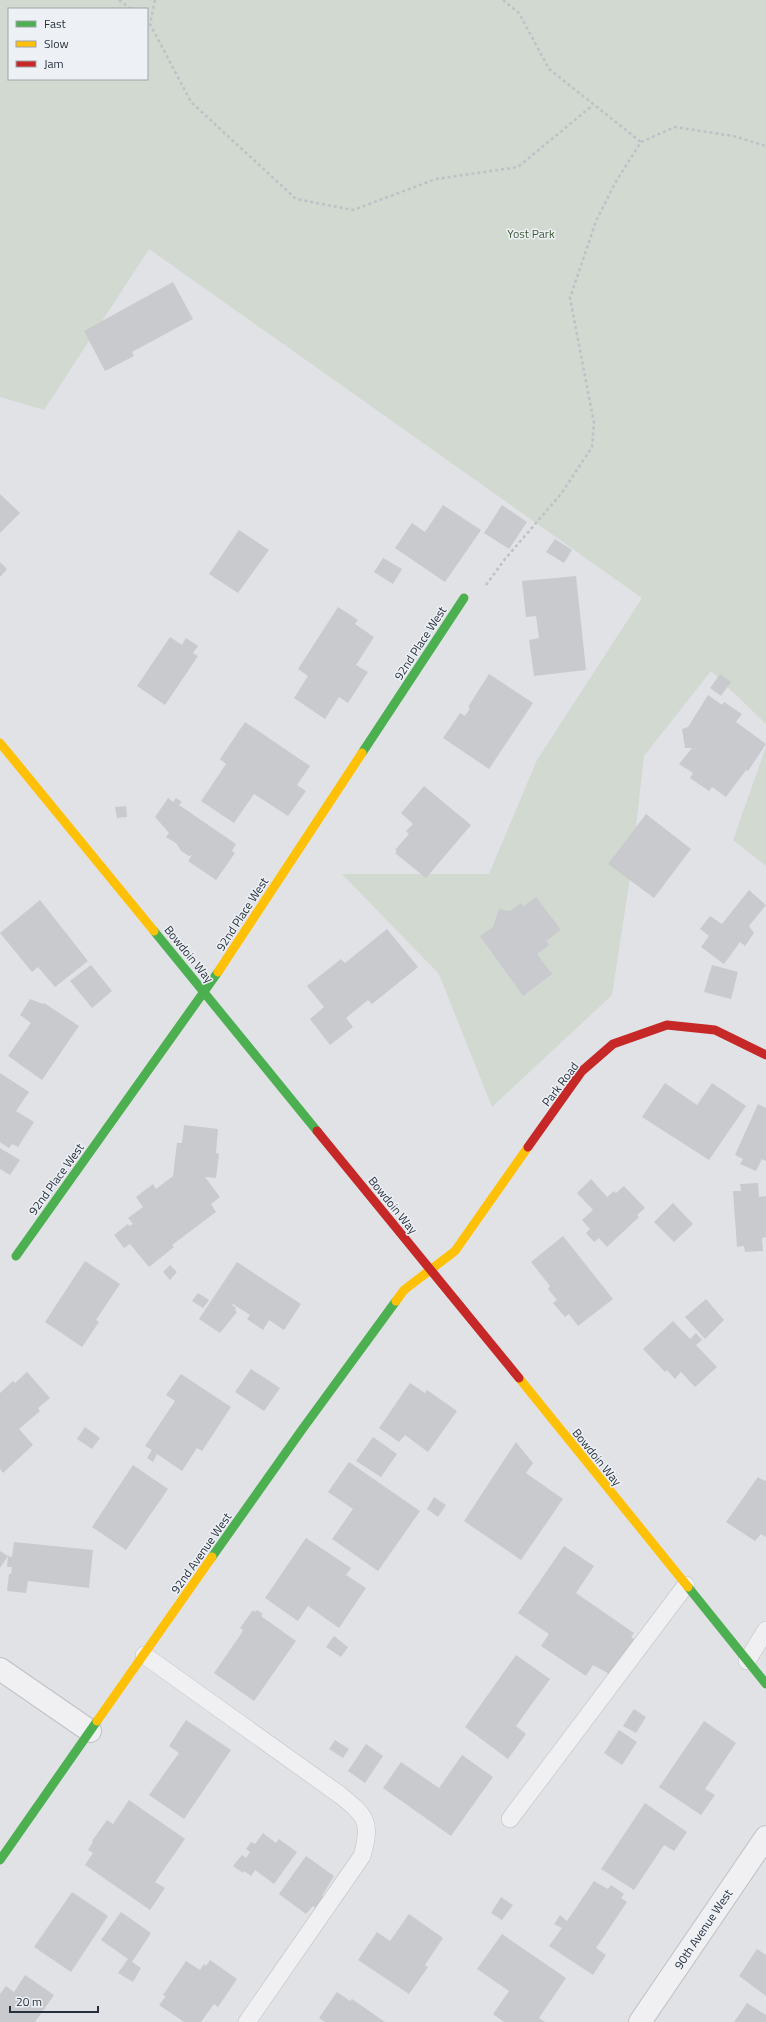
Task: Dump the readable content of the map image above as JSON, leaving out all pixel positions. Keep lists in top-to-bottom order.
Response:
{
  "streets": {
    "street": [
      "92nd Place West",
      "Bowdoin Way",
      "Park Road",
      "92nd Avenue West",
      "90th Avenue West"
    ]
  },
  "crossings": [
    ["92nd Place West", "Bowdoin Way"],
    ["Bowdoin Way", "Park Road"],
    ["Bowdoin Way", "92nd Avenue West"],
    ["Park Road", "92nd Avenue West"]
  ],
  "parks": ["Yost Park"],
  "legend": ["Fast", "Slow", "Jam"],
  "scale_bar": "20 m"
}
